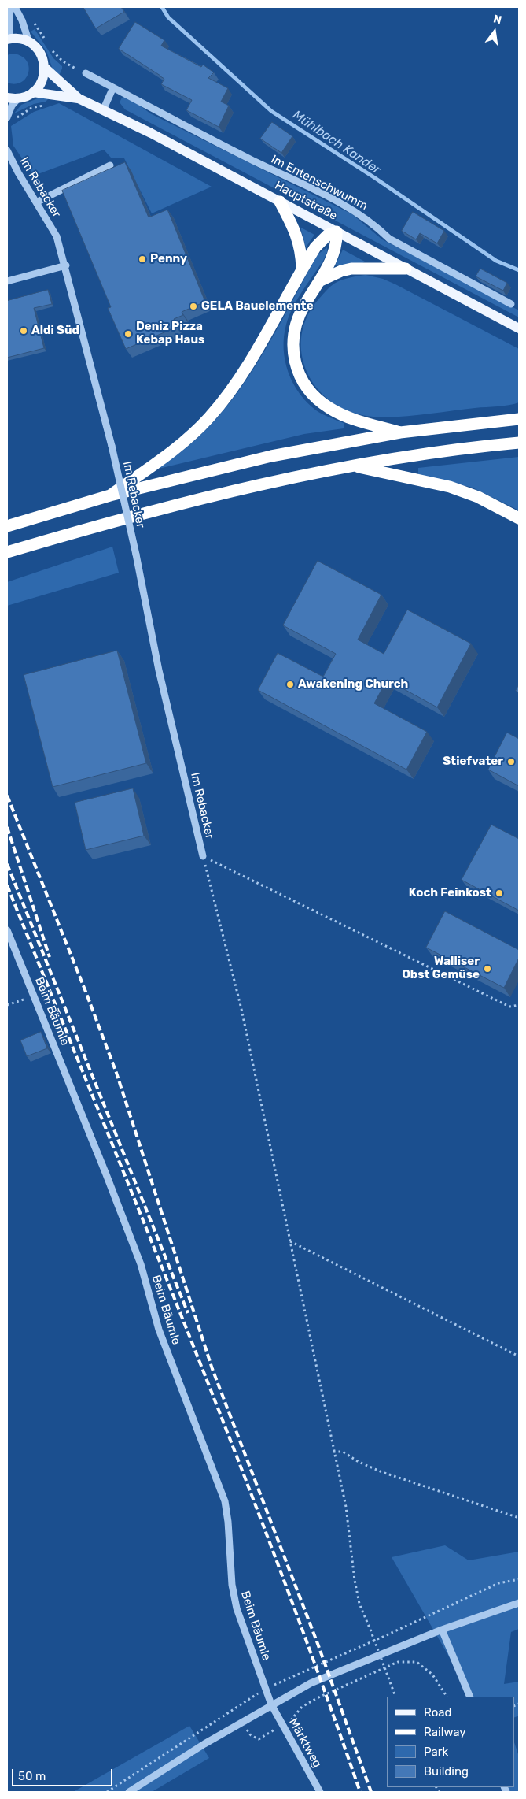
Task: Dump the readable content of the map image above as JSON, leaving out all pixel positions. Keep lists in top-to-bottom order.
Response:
{
  "streets": {
    "main road": ["Hauptstraße"],
    "street": [
      "Im Entenschwumm",
      "Im Rebacker",
      "Beim Bäumle",
      "Märktweg"
    ]
  },
  "crossings": [
    ["Beim Bäumle", "Märktweg"]
  ],
  "water": ["Mühlbach Kander"],
  "places": [
    "Penny",
    "GELA Bauelemente",
    "Aldi Süd",
    "Deniz Pizza Kebap Haus",
    "Awakening Church",
    "Stiefvater",
    "Koch Feinkost",
    "Walliser Obst Gemüse"
  ],
  "legend": [
    "Road",
    "Railway",
    "Park",
    "Building"
  ],
  "scale_bar": "50 m",
  "north": "top"
}
